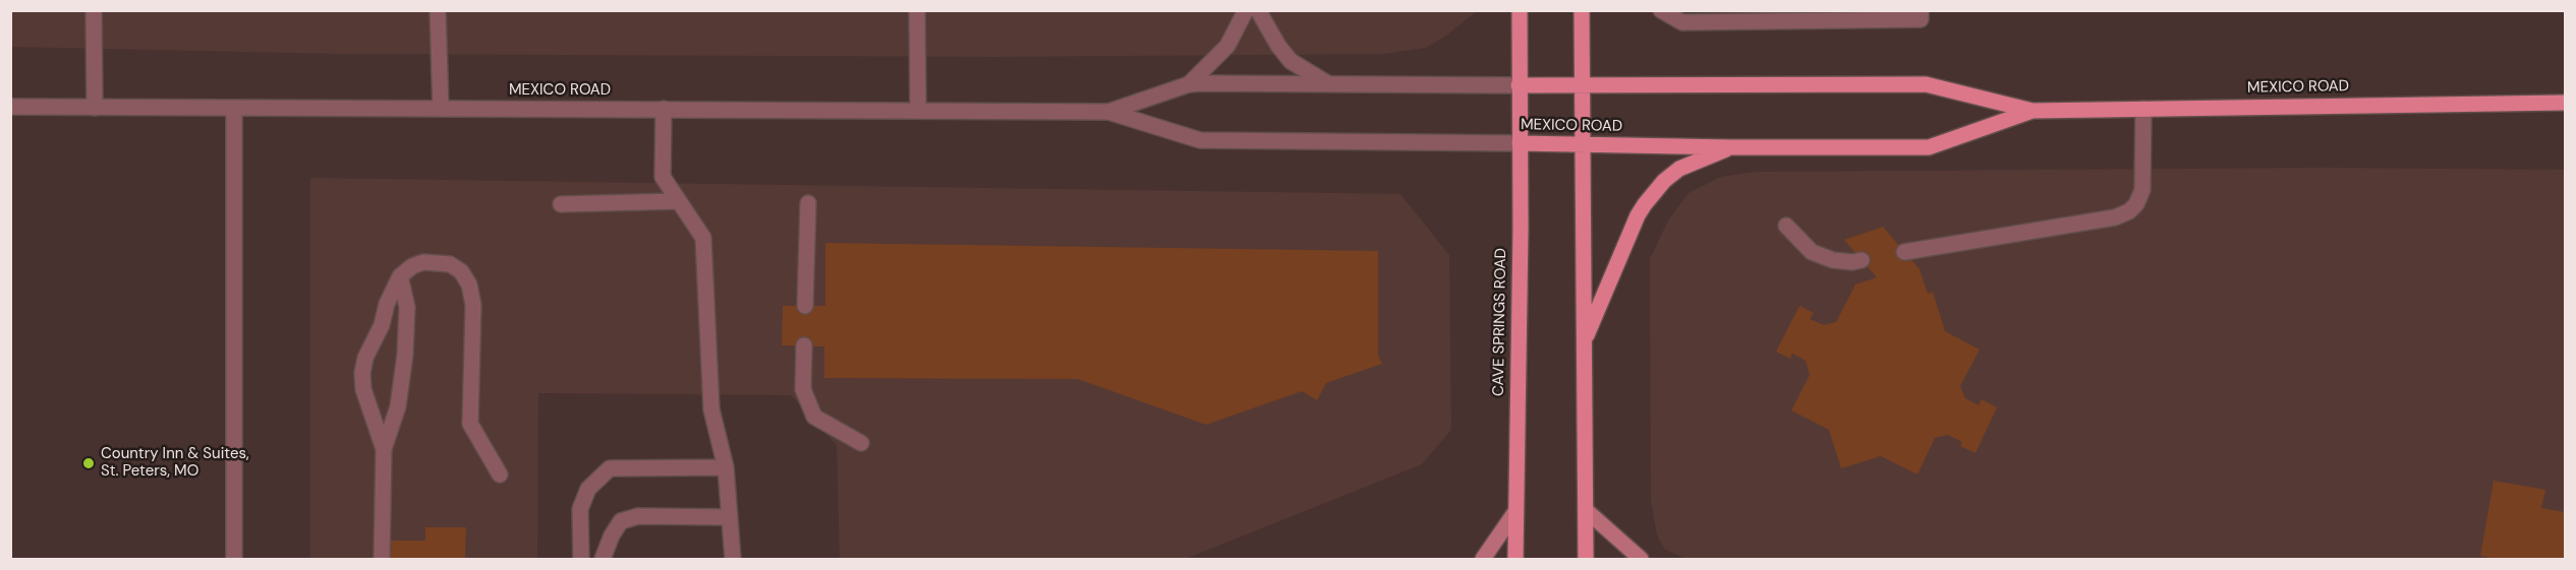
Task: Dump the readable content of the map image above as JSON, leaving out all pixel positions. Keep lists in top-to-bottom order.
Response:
{
  "streets": {
    "main road": ["MEXICO ROAD", "CAVE SPRINGS ROAD"]
  },
  "crossings": [
    ["MEXICO ROAD", "CAVE SPRINGS ROAD"]
  ],
  "places": ["Country Inn & Suites, St. Peters, MO"]
}
